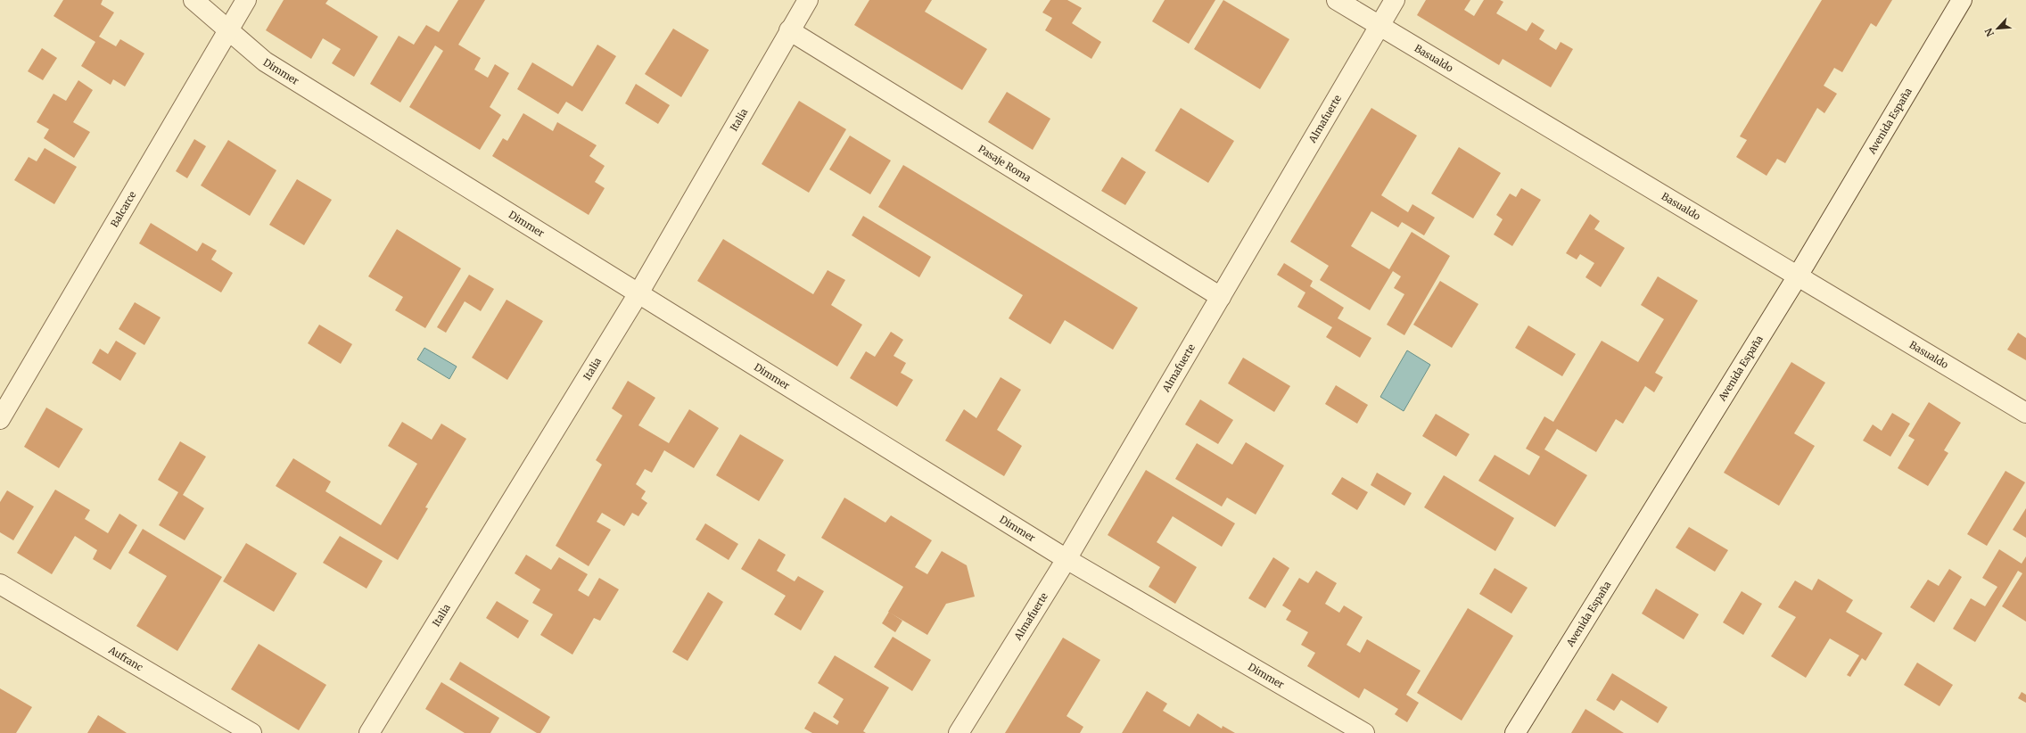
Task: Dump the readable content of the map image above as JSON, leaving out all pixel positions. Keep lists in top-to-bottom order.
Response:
{
  "streets": {
    "street": [
      "Basualdo",
      "Dimmer",
      "Almafuerte",
      "Italia",
      "Avenida España",
      "Pasaje Roma",
      "Balcarce",
      "Aufranc"
    ]
  },
  "crossings": [
    ["Basualdo", "Almafuerte"],
    ["Basualdo", "Avenida España"],
    ["Dimmer", "Almafuerte"],
    ["Dimmer", "Italia"],
    ["Dimmer", "Balcarce"],
    ["Almafuerte", "Pasaje Roma"],
    ["Italia", "Pasaje Roma"]
  ],
  "north": "bottom left"
}
